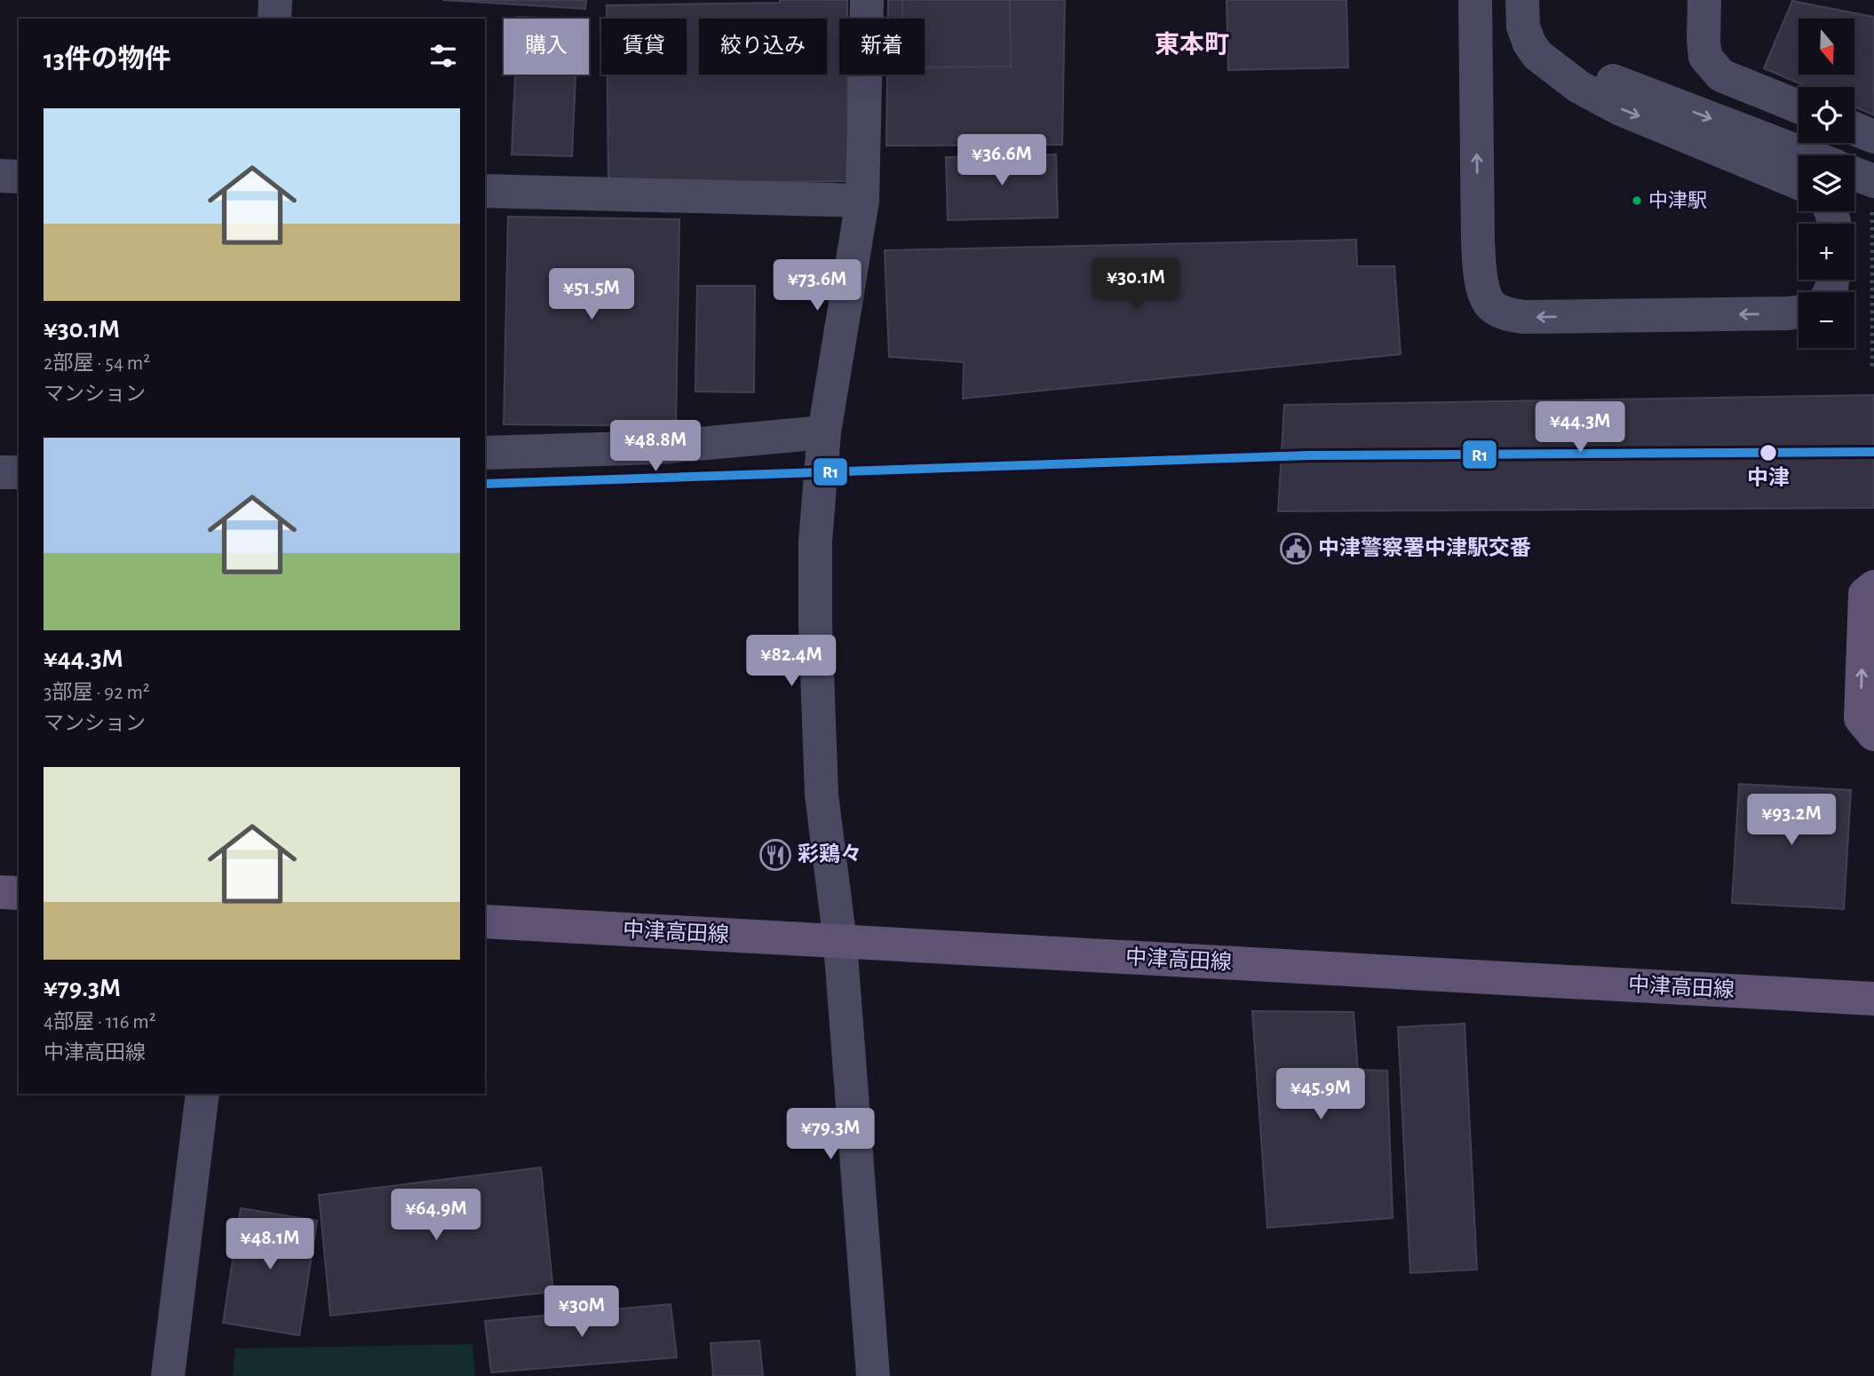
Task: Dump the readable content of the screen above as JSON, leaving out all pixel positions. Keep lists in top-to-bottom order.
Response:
{
  "streets": {
    "main road": ["中津高田線"]
  },
  "districts": ["東本町"],
  "places": {
    "other": ["中津駅", "中津"],
    "public building": ["中津警察署中津駅交番"],
    "restaurant": ["彩鶏々"]
  },
  "lines": ["transit line R1"],
  "north": "bottom",
  "page": {
    "map_buttons": ["+", "−"],
    "chip": [
      "購入",
      "賃貸",
      "絞り込み",
      "新着"
    ],
    "heading": "13件の物件",
    "list": [
      {
        "name": "¥30.1M",
        "note": "2部屋 · 54 m² · マンション"
      },
      {
        "name": "¥44.3M",
        "note": "3部屋 · 92 m² · マンション"
      },
      {
        "name": "¥79.3M",
        "note": "4部屋 · 116 m² · 中津高田線"
      }
    ],
    "price": [
      "¥36.6M",
      "¥30.1M",
      "¥73.6M",
      "¥51.5M",
      "¥44.3M",
      "¥48.8M",
      "¥82.4M",
      "¥93.2M",
      "¥45.9M",
      "¥79.3M",
      "¥64.9M",
      "¥48.1M",
      "¥30M"
    ]
  }
}
